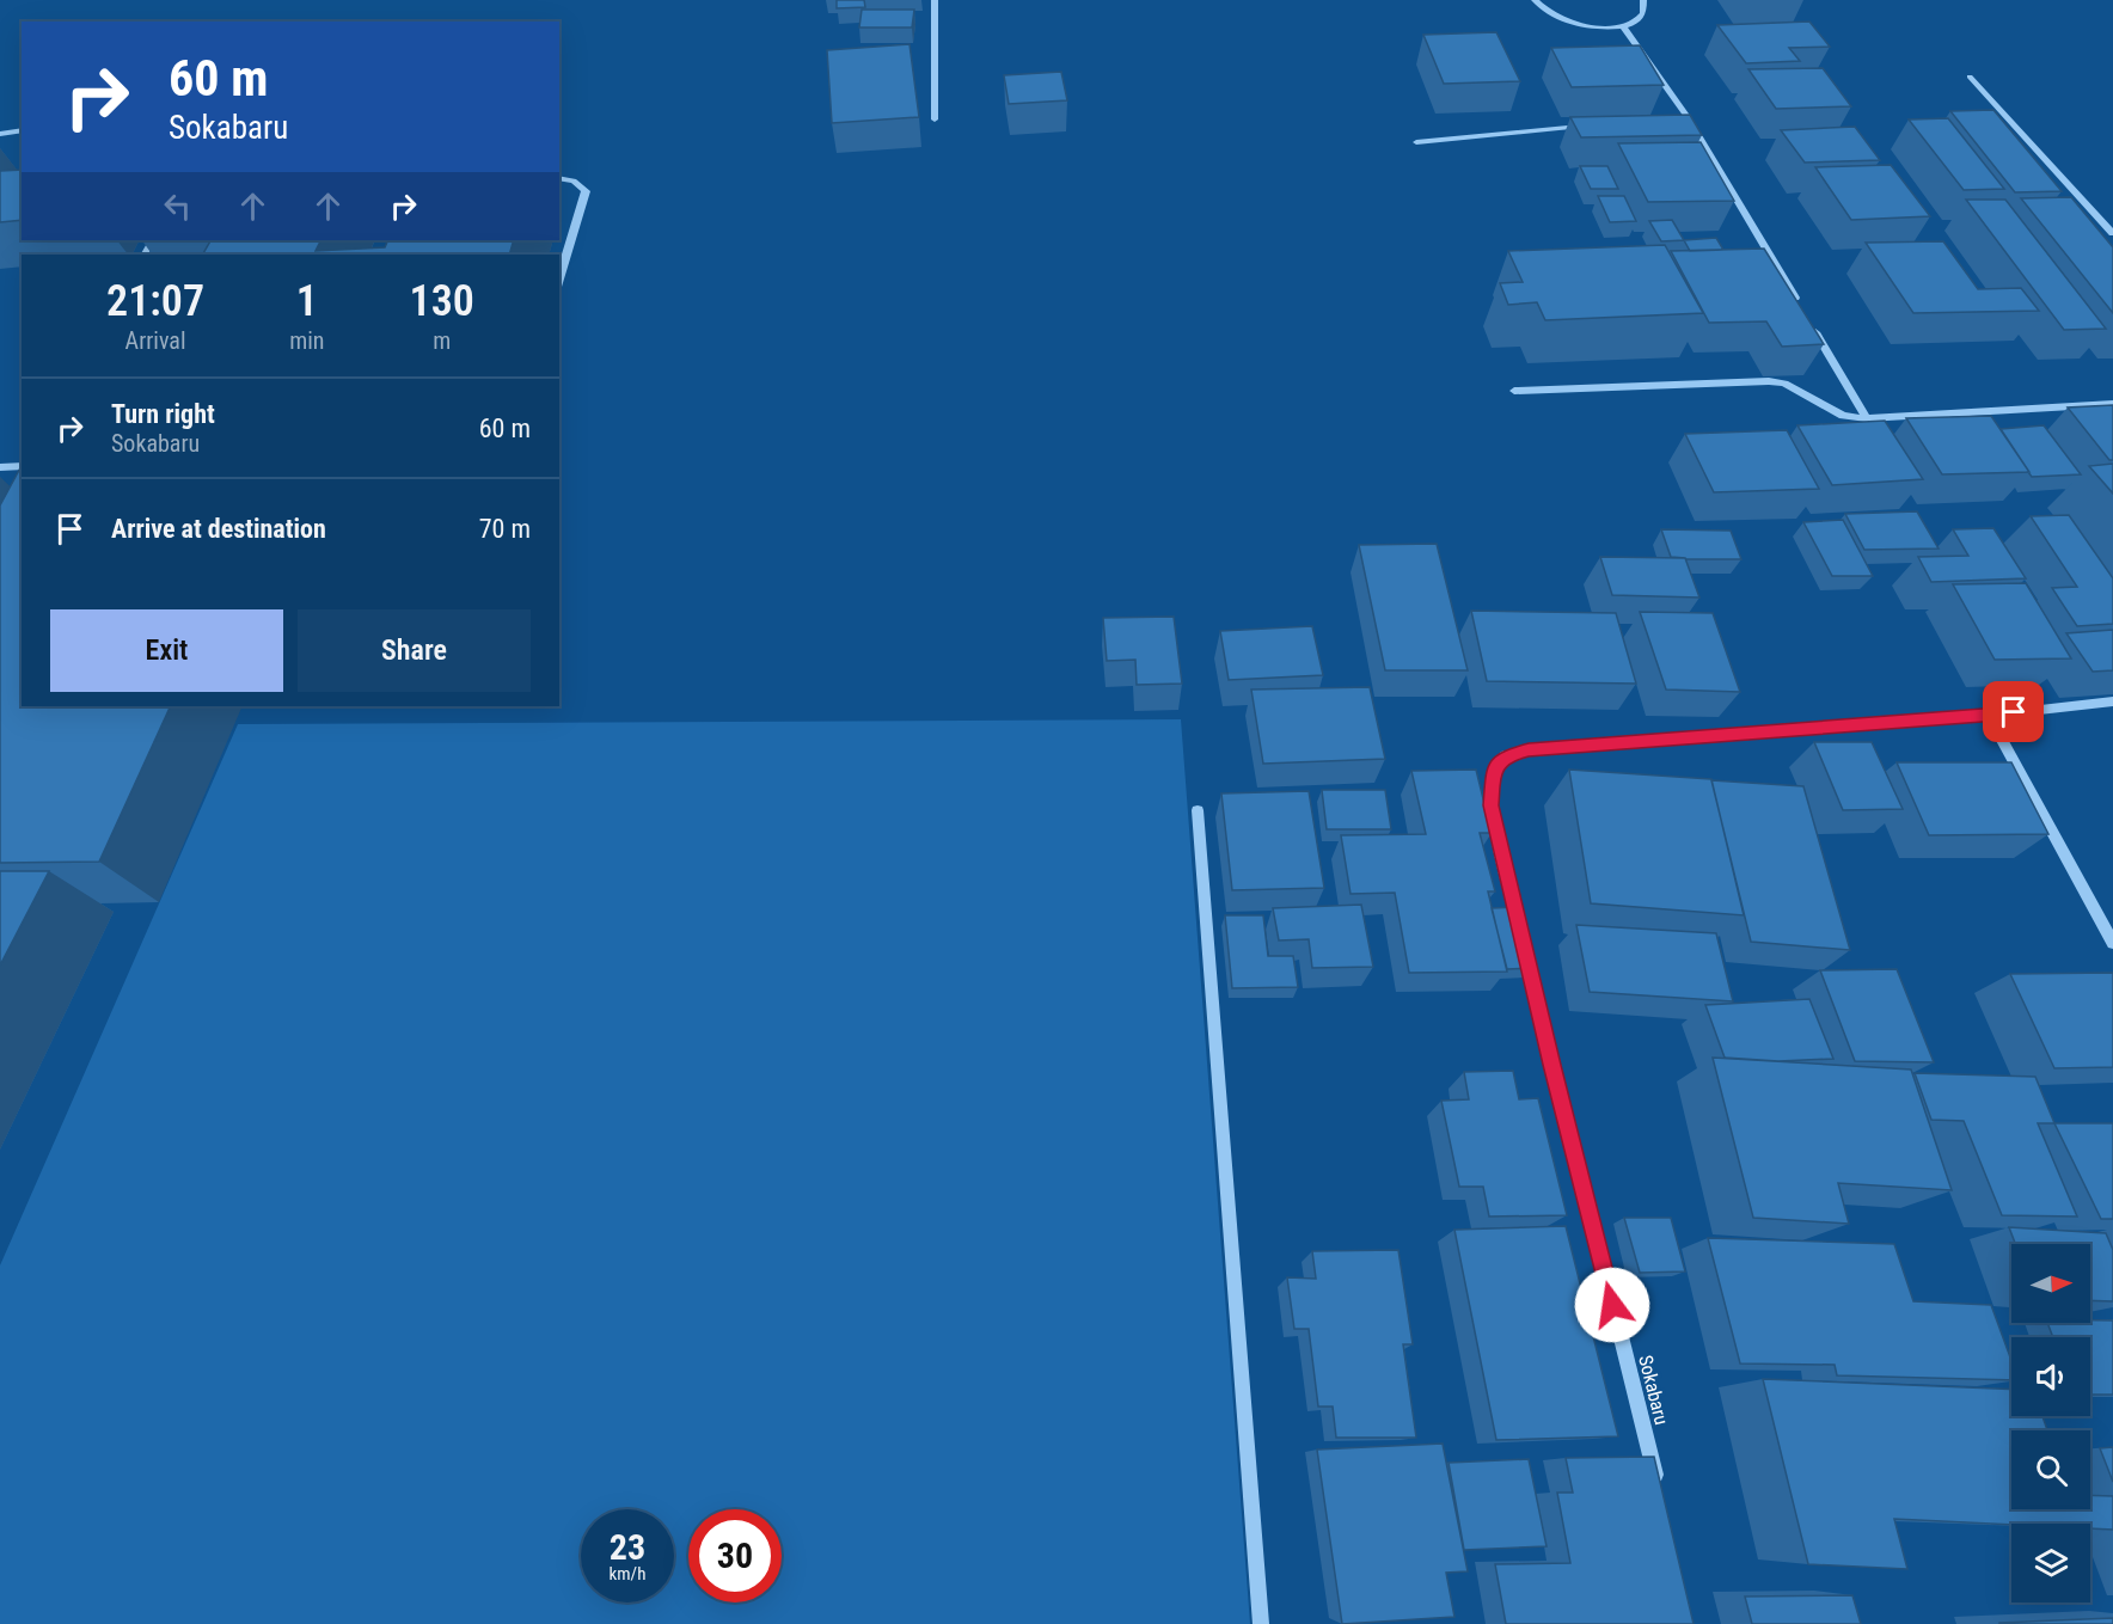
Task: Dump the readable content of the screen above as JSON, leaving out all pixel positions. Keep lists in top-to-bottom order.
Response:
{
  "streets": {
    "street": ["Sokabaru"]
  },
  "north": "right",
  "page": {
    "turn": ["60 m", "Sokabaru"],
    "eta": [
      "21:07",
      "Arrival",
      "1",
      "min",
      "130",
      "m"
    ],
    "list": [
      {
        "name": "Turn right",
        "note": "Sokabaru",
        "value": "60 m"
      },
      {
        "name": "Arrive at destination",
        "value": "70 m"
      }
    ],
    "buttons": ["Exit", "Share"],
    "speed": "23 km/h",
    "limit": "30"
  }
}
